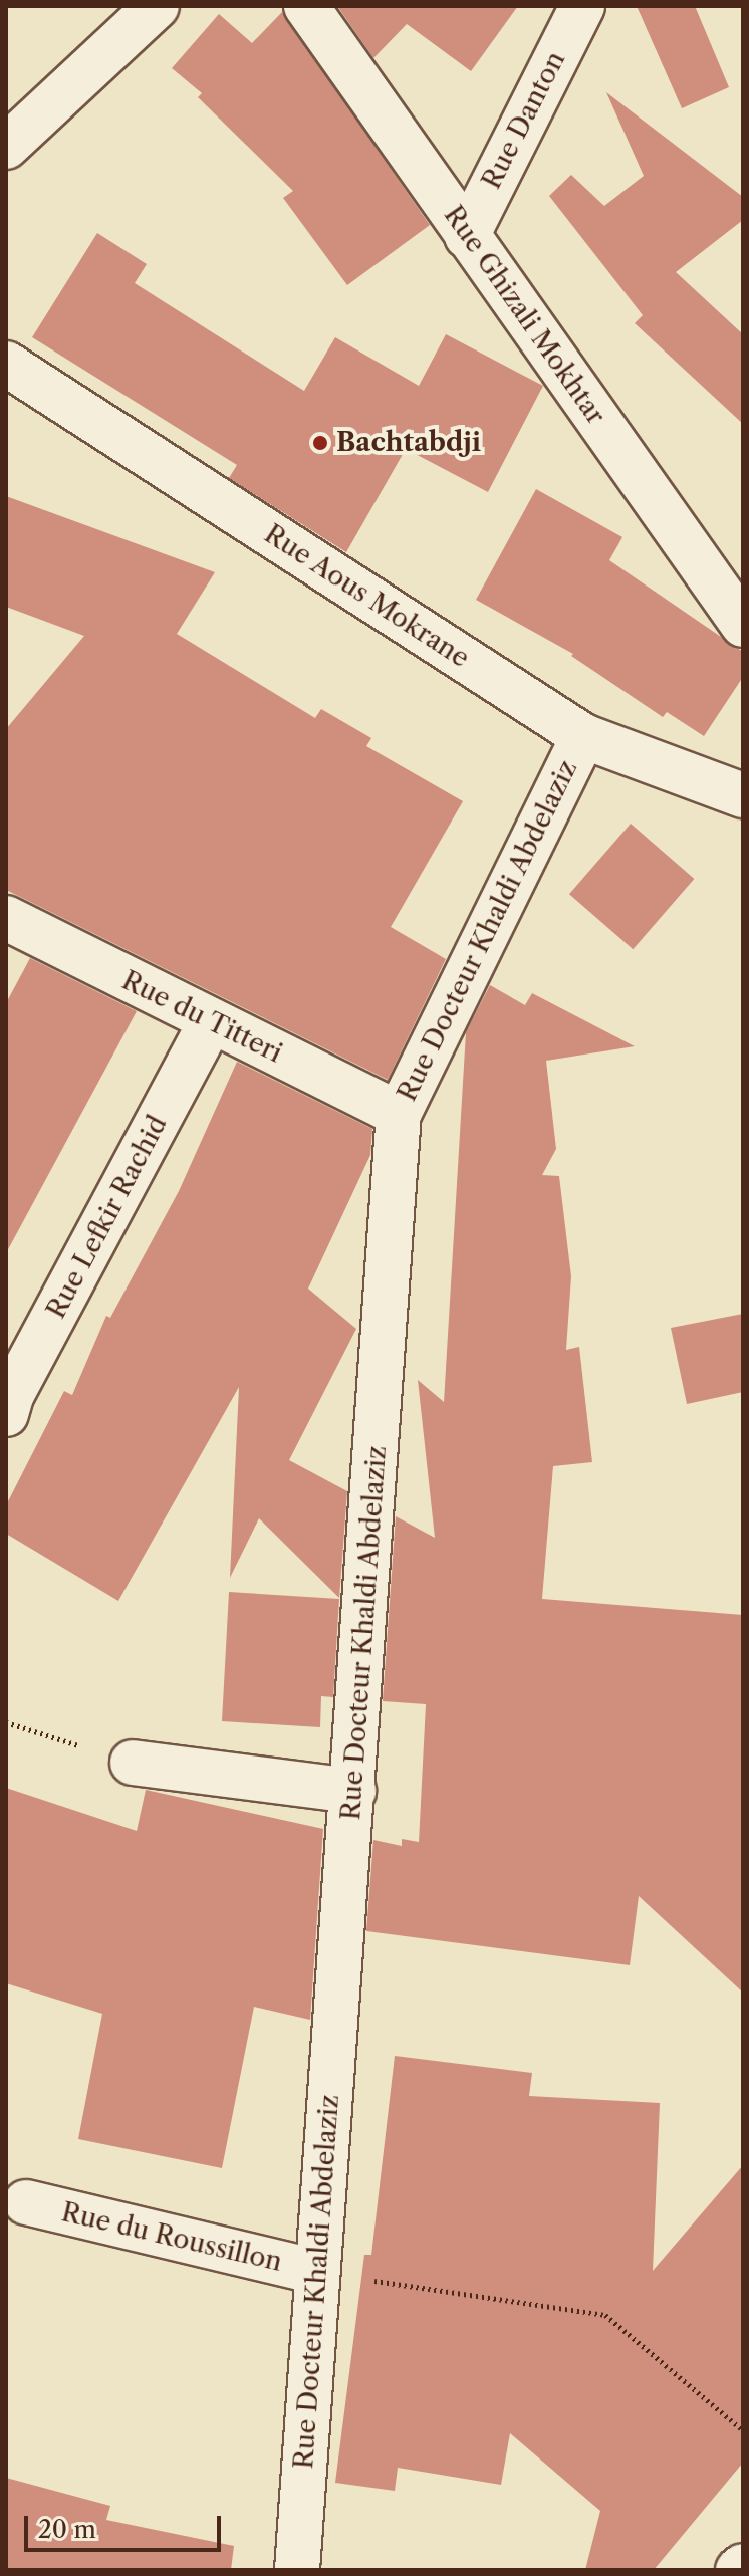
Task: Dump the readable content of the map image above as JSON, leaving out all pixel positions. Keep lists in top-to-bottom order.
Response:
{
  "streets": {
    "street": [
      "Rue Danton",
      "Rue Ghizali Mokhtar",
      "Rue Aous Mokrane",
      "Rue Docteur Khaldi Abdelaziz",
      "Rue du Titteri",
      "Rue Lefkir Rachid",
      "Rue du Roussillon"
    ]
  },
  "crossings": [
    ["Rue Danton", "Rue Ghizali Mokhtar"],
    ["Rue Aous Mokrane", "Rue Docteur Khaldi Abdelaziz"],
    ["Rue Docteur Khaldi Abdelaziz", "Rue du Titteri"],
    ["Rue Docteur Khaldi Abdelaziz", "Rue du Roussillon"],
    ["Rue du Titteri", "Rue Lefkir Rachid"]
  ],
  "places": ["Bachtabdji"],
  "scale_bar": "20 m"
}
